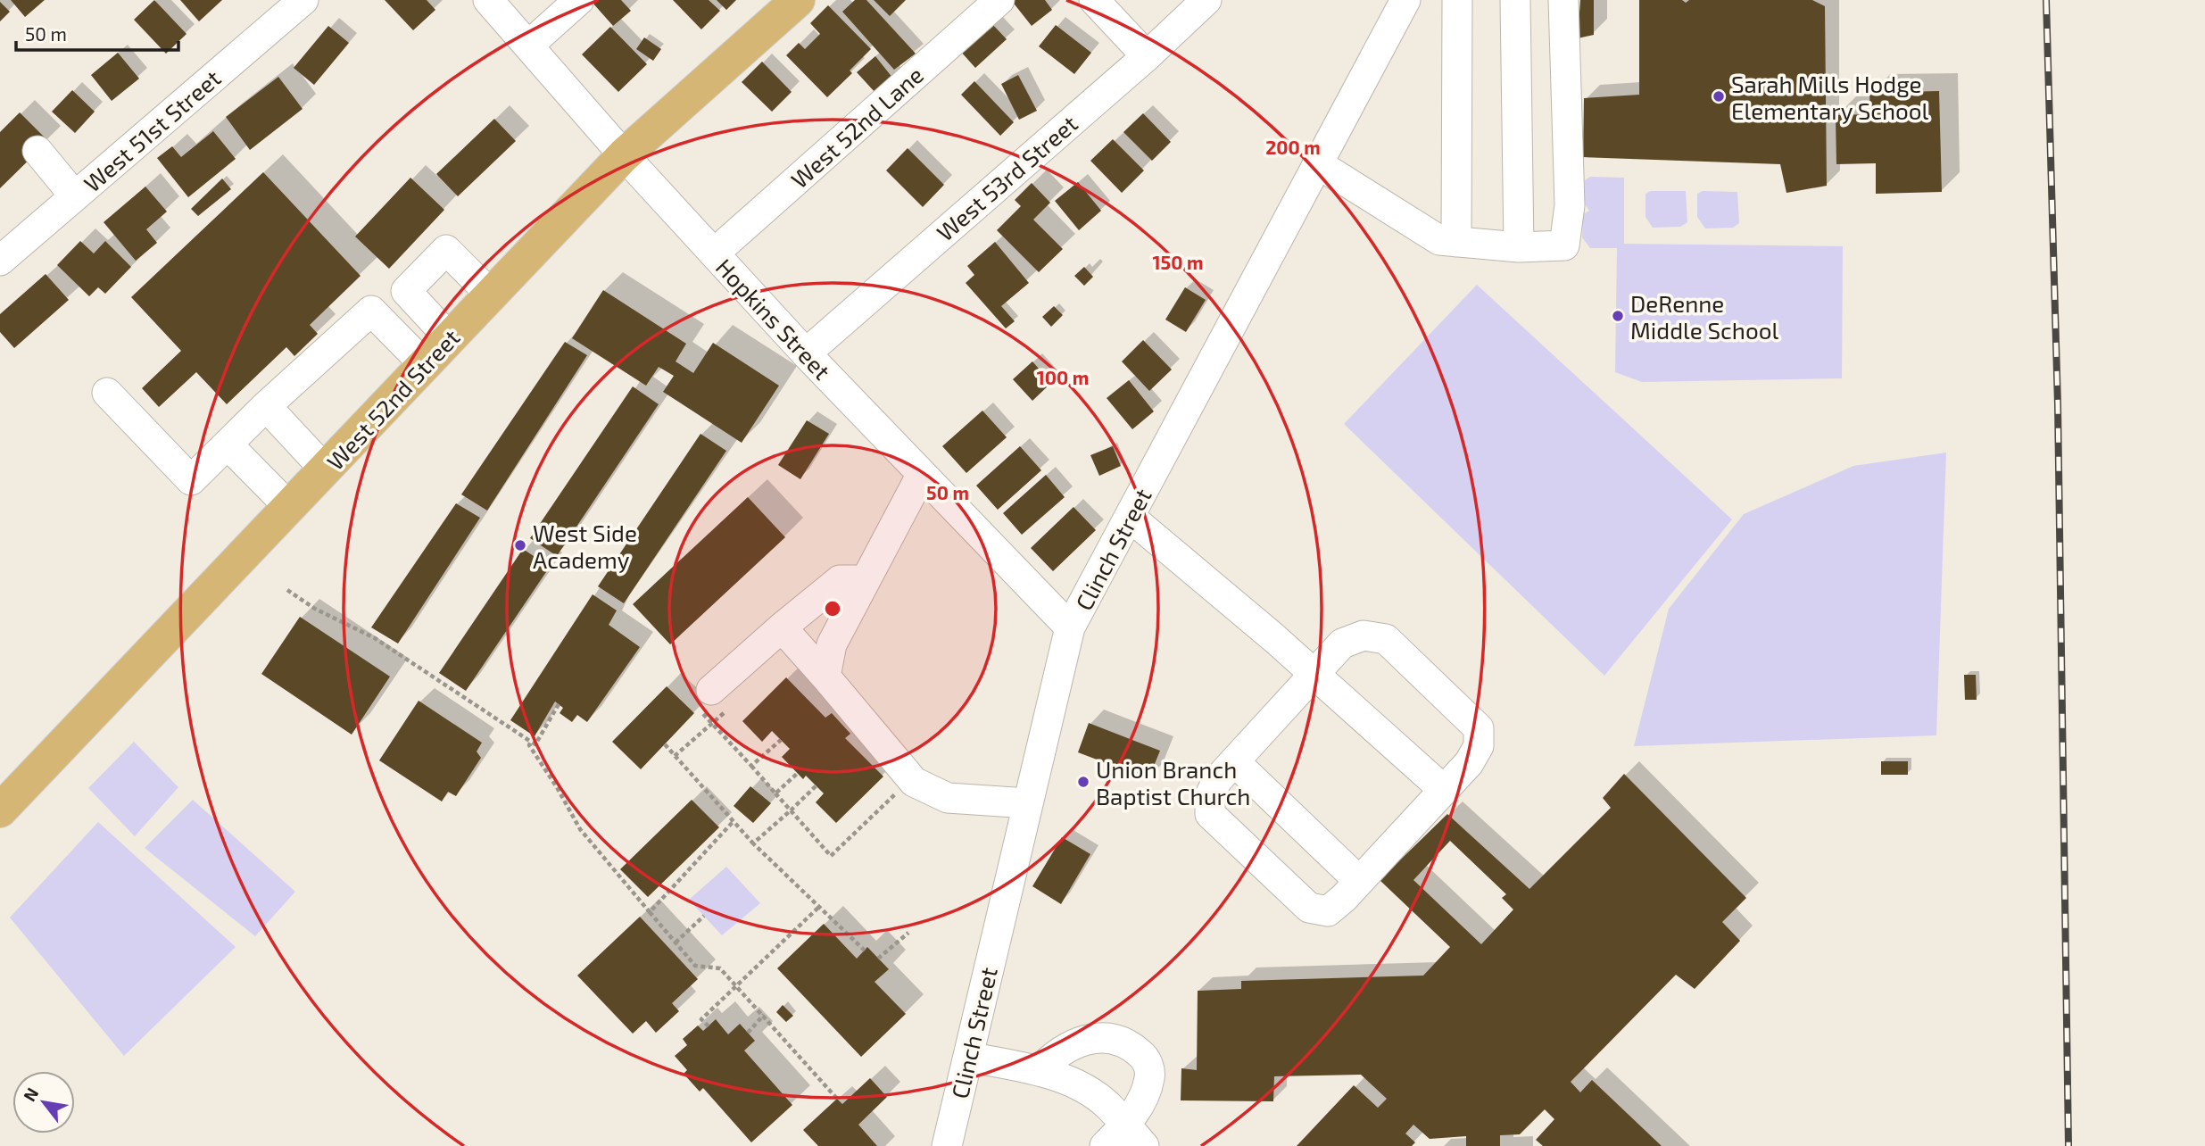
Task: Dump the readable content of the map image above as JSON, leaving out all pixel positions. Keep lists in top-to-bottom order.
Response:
{
  "streets": {
    "main road": ["West 52nd Street"],
    "street": [
      "West 52nd Lane",
      "West 51st Street",
      "West 53rd Street",
      "Hopkins Street",
      "Clinch Street"
    ]
  },
  "crossings": [
    ["West 52nd Lane", "Hopkins Street"],
    ["West 53rd Street", "Hopkins Street"],
    ["Hopkins Street", "West 52nd Street"],
    ["Hopkins Street", "Clinch Street"]
  ],
  "places": [
    "Sarah Mills Hodge Elementary School",
    "DeRenne Middle School",
    "West Side Academy",
    "Union Branch Baptist Church"
  ],
  "scale_bar": "50 m",
  "north": "top left",
  "rings": [
    "200 m",
    "150 m",
    "100 m",
    "50 m"
  ]
}
